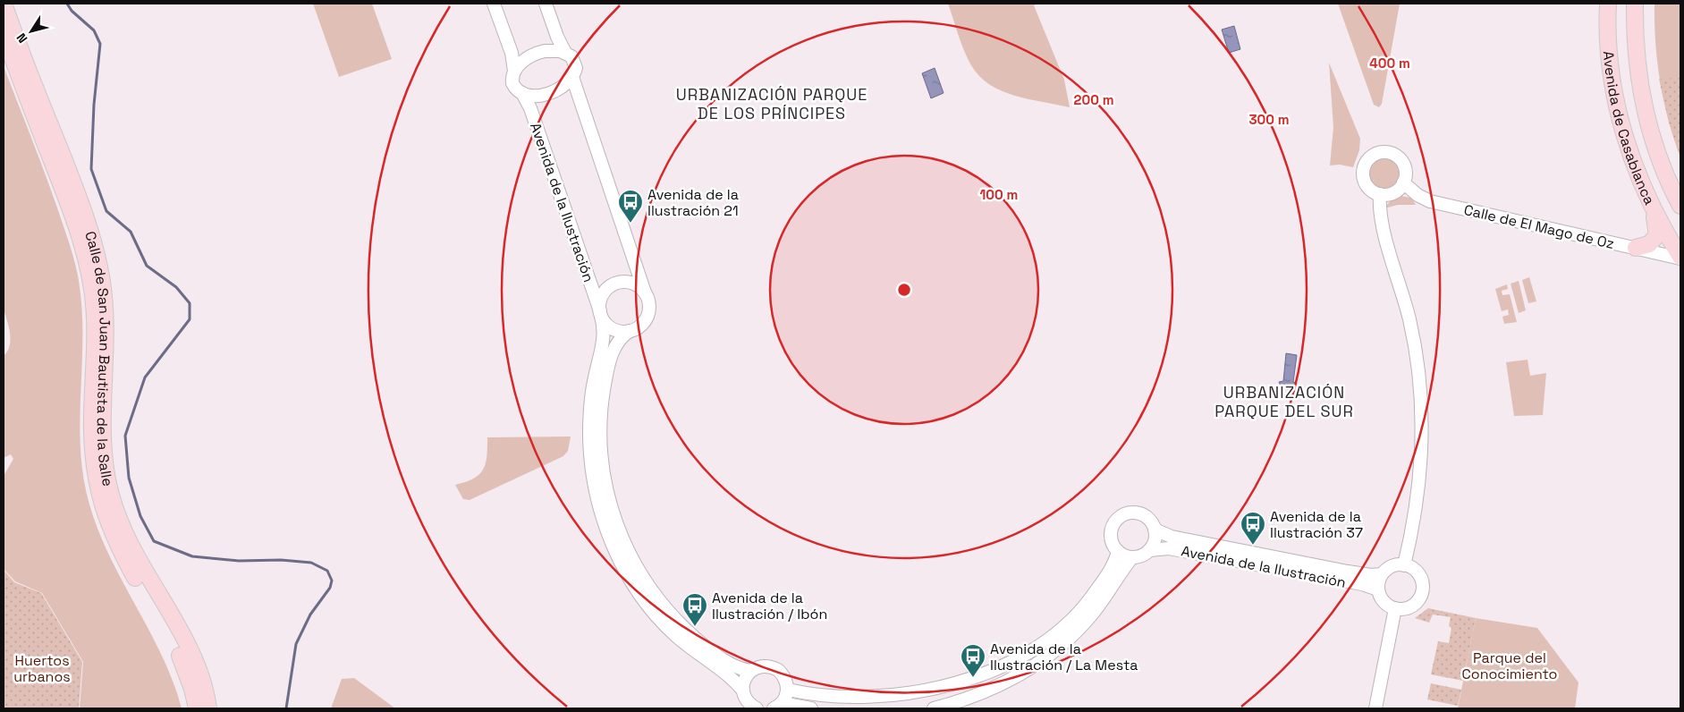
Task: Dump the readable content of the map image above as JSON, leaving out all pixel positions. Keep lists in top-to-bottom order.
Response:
{
  "streets": {
    "main road": ["Avenida de Casablanca", "Calle de San Juan Bautista de la Salle"],
    "street": ["Avenida de la Ilustración", "Calle de El Mago de Oz"]
  },
  "crossings": [
    ["Avenida de Casablanca", "Calle de El Mago de Oz"]
  ],
  "districts": ["URBANIZACIÓN PARQUE DE LOS PRÍNCIPES", "URBANIZACIÓN PARQUE DEL SUR"],
  "parks": ["Parque del Conocimiento", "Huertos urbanos"],
  "places": {
    "bus stop": [
      "Avenida de la Ilustración 21",
      "Avenida de la Ilustración 37",
      "Avenida de la Ilustración / Ibón",
      "Avenida de la Ilustración / La Mesta"
    ]
  },
  "north": "bottom left",
  "rings": [
    "400 m",
    "200 m",
    "300 m",
    "100 m"
  ]
}
